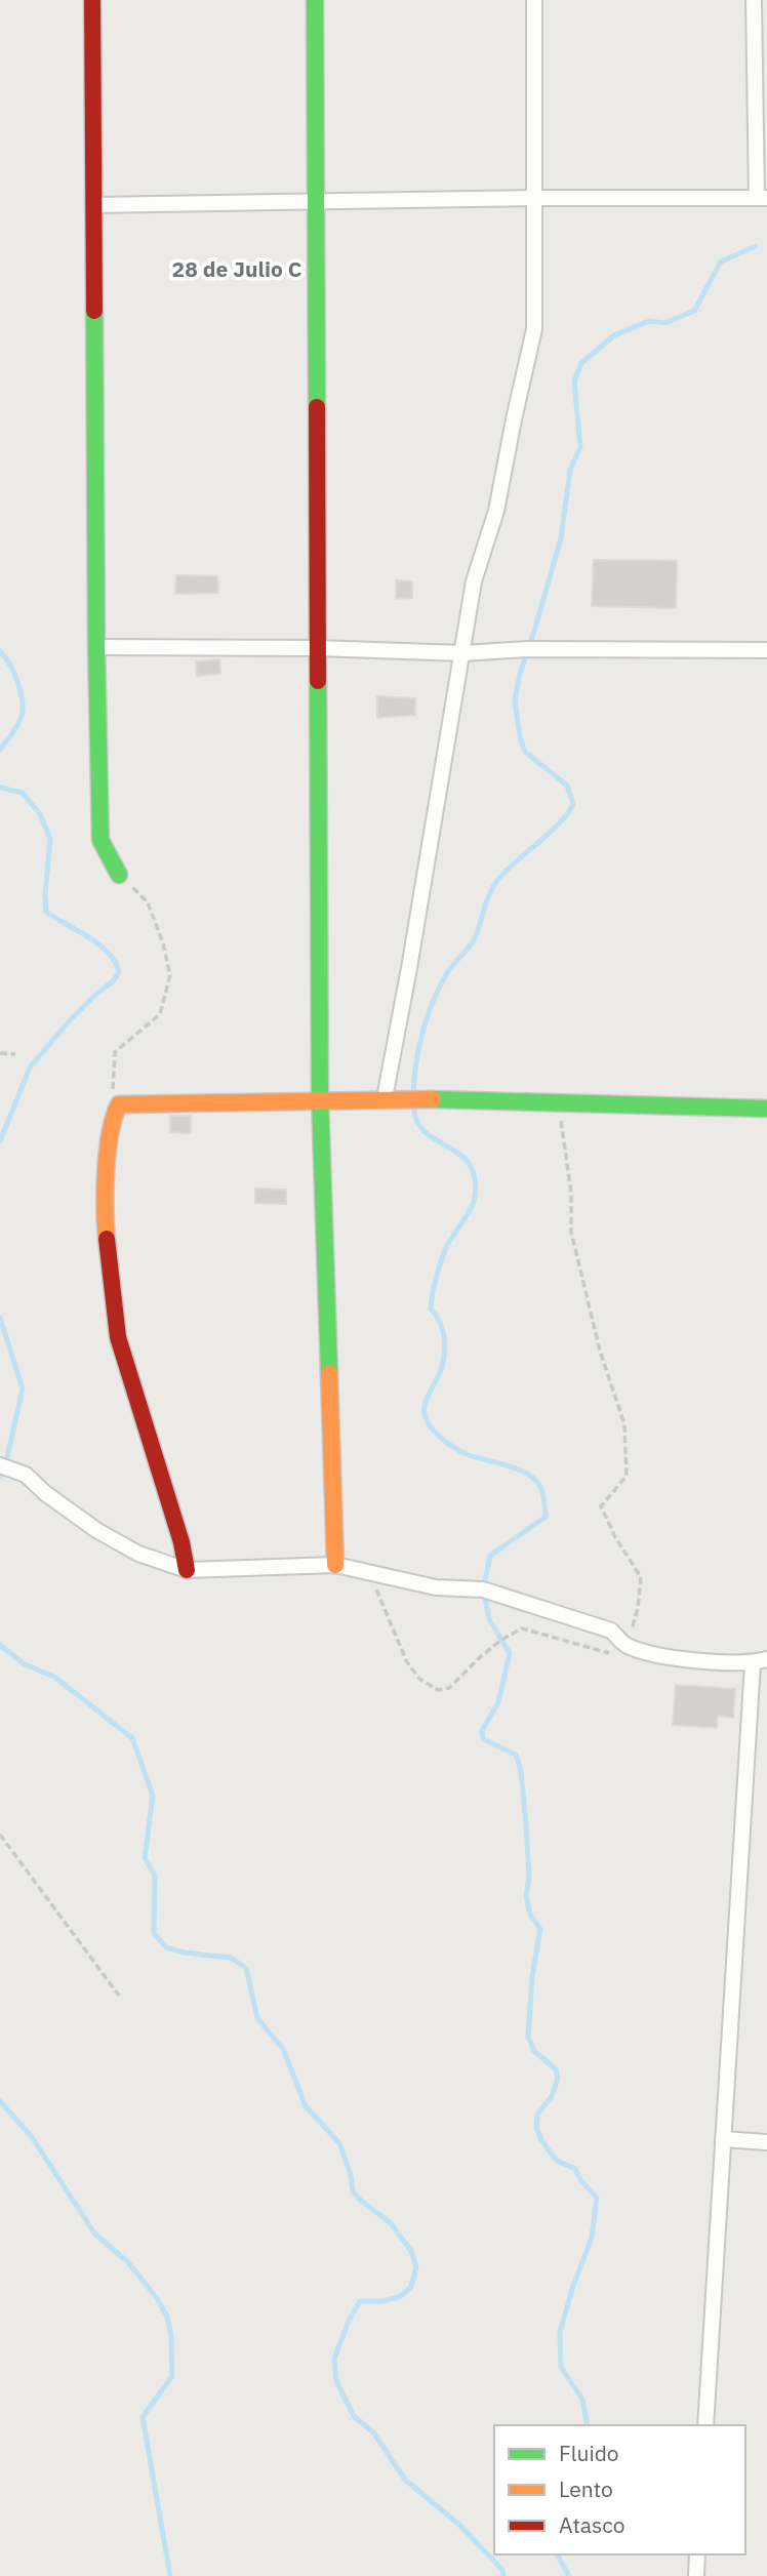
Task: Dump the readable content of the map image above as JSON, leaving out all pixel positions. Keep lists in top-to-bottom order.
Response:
{
  "districts": ["28 de Julio C"],
  "legend": ["Fluido", "Lento", "Atasco"]
}
